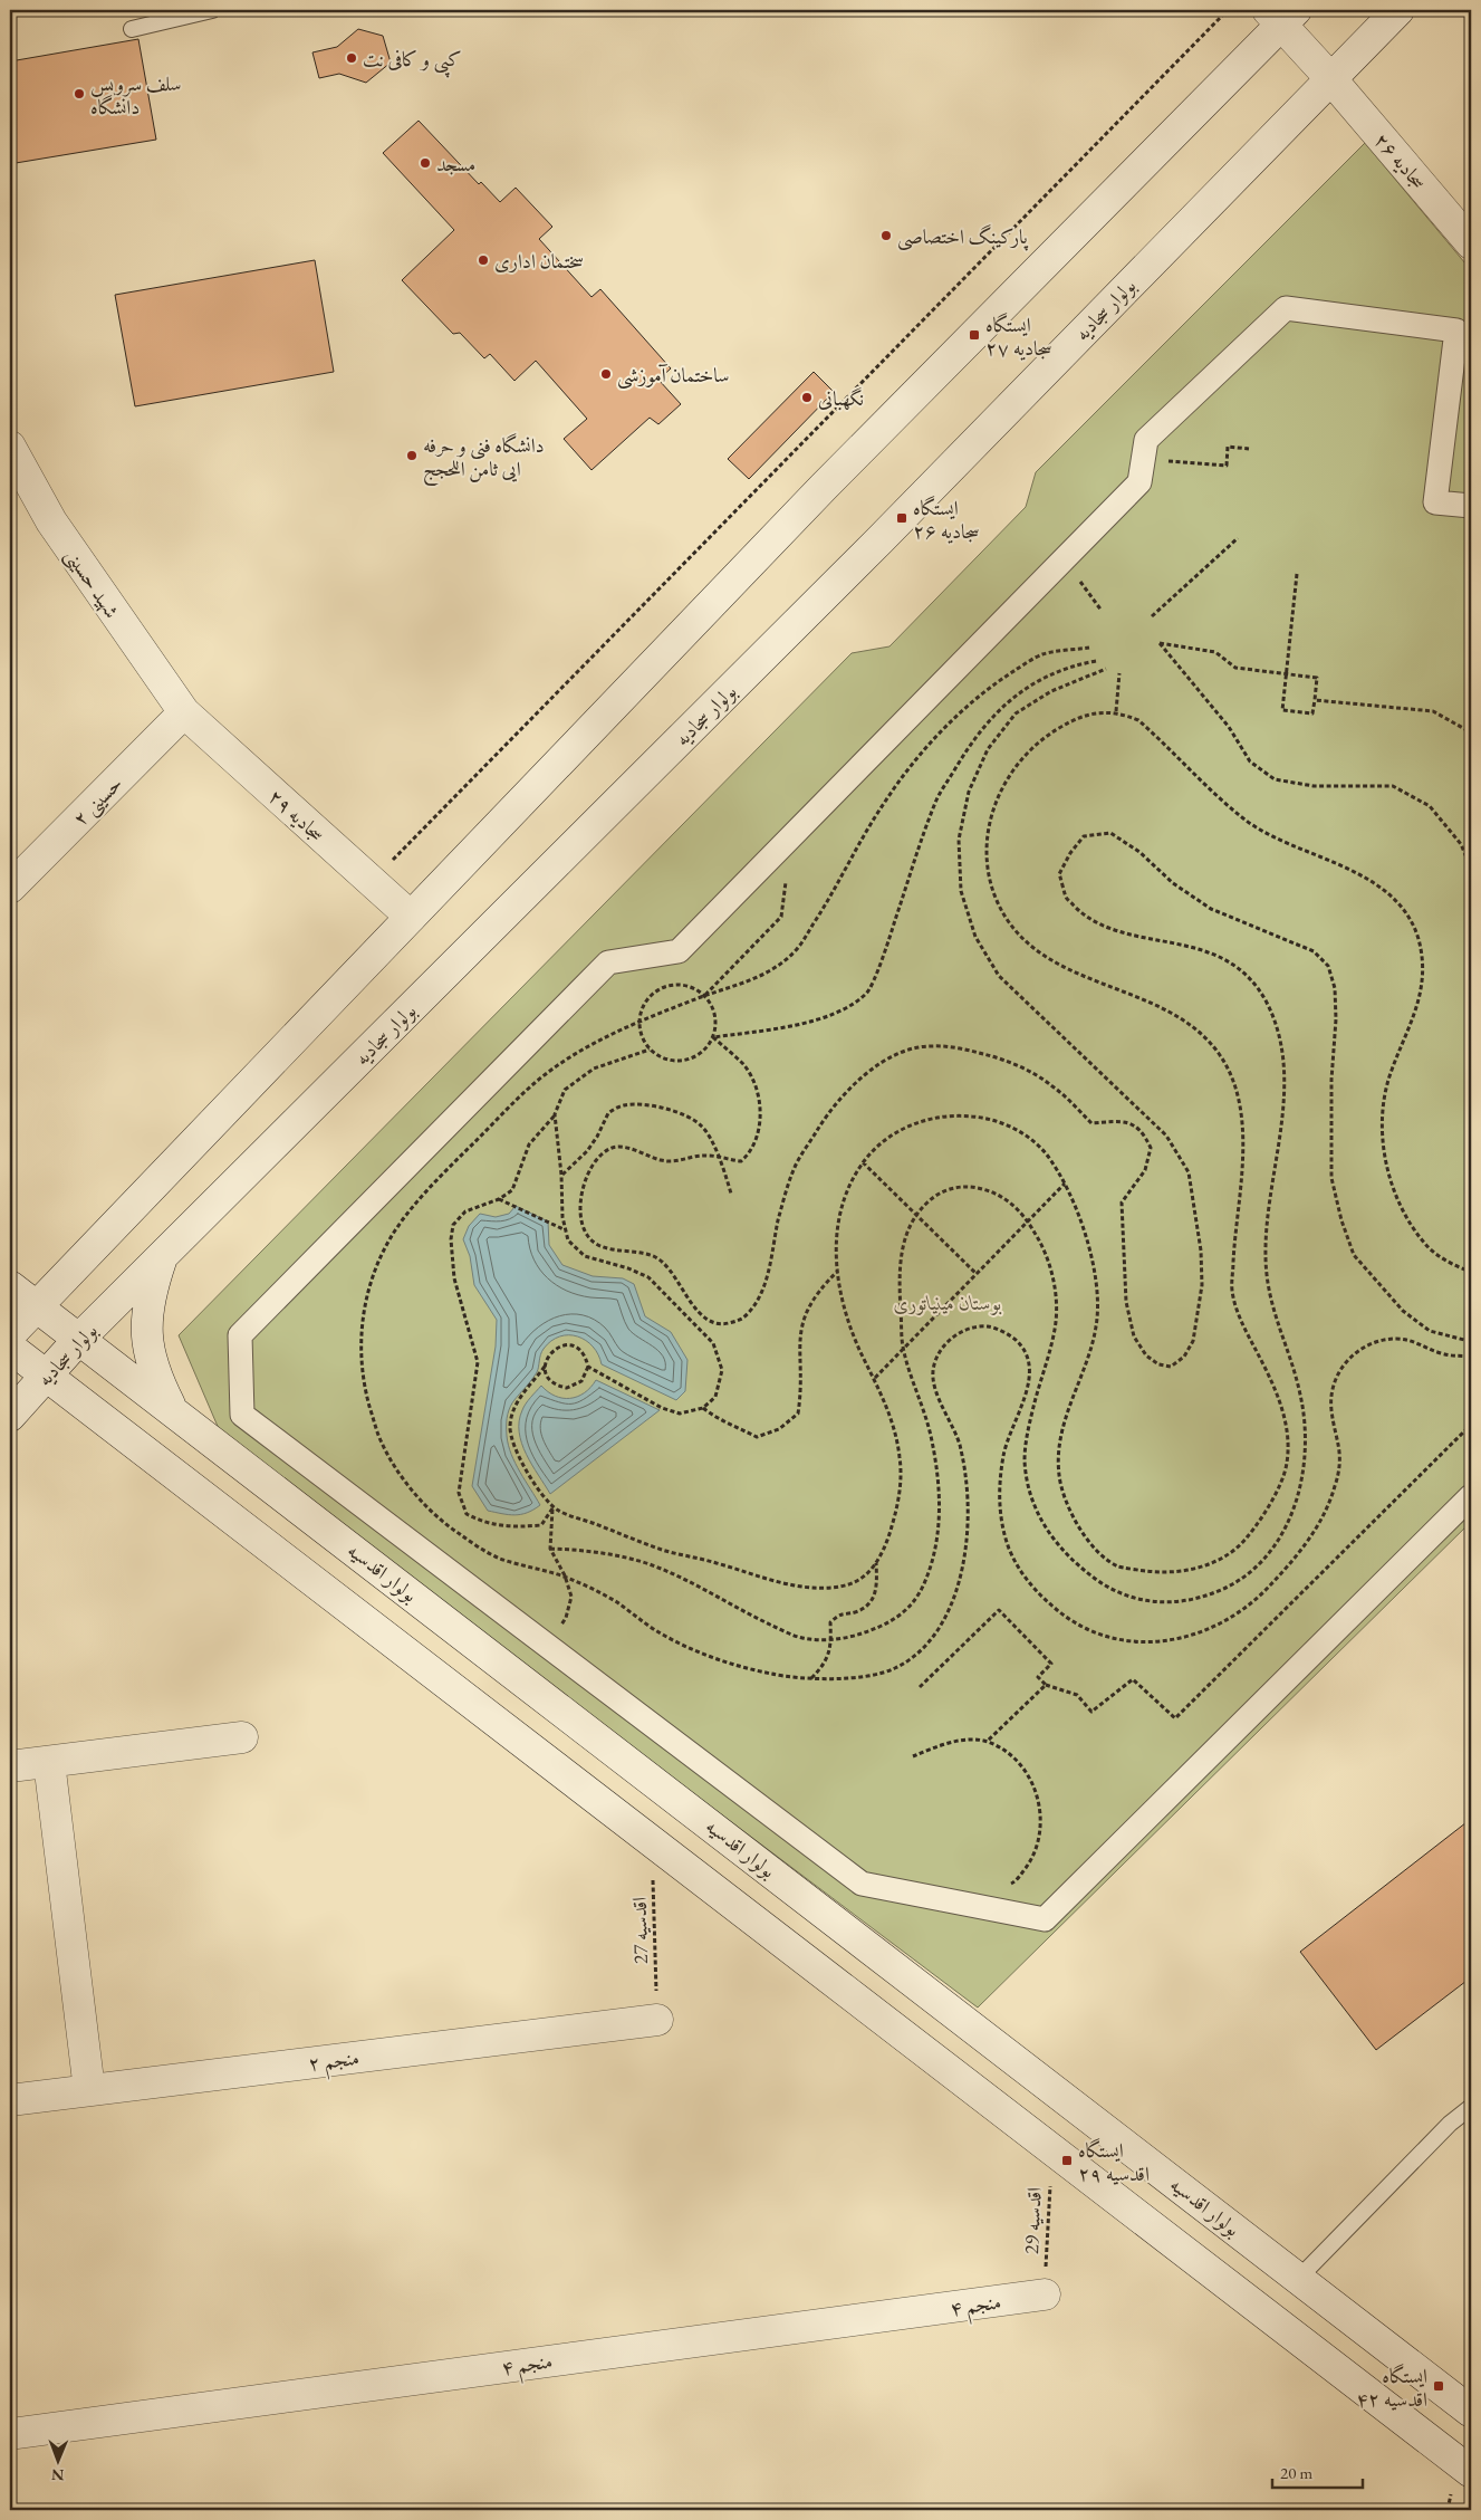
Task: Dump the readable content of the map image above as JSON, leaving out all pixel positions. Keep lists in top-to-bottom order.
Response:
{
  "streets": {
    "main road": [
      "سجادیه ۲۶",
      "بولوار سجادیه",
      "شهید حسینی",
      "حسینی ۲",
      "سجادیه ۲۹",
      "بولوار اقدسیه",
      "منجم ۲",
      "منجم ۴"
    ],
    "path": ["اقدسیه 27", "اقدسیه 29"]
  },
  "crossings": [
    ["سجادیه ۲۶", "بولوار سجادیه"],
    ["بولوار سجادیه", "بولوار اقدسیه"],
    ["شهید حسینی", "حسینی ۲"],
    ["شهید حسینی", "سجادیه ۲۹"],
    ["حسینی ۲", "سجادیه ۲۹"],
    ["اقدسیه 27", "منجم ۲"],
    ["اقدسیه 29", "منجم ۴"]
  ],
  "parks": ["بوستان مینیاتوری"],
  "places": {
    "other": [
      "کپی و کافی نت",
      "سلف سرویس دانشگاه",
      "مسجد",
      "پارکینگ اختصاصی",
      "سختمان اداری",
      "ساختمان آموزشی",
      "نگهبانی",
      "دانشگاه فنی و حرفه ایی ثامن اللحجج"
    ],
    "transit": [
      "ایستگاه سجادیه ۲۷",
      "ایستگاه سجادیه ۲۶",
      "ایستگاه اقدسیه ۲۹",
      "ایستگاه اقدسیه ۴۲"
    ]
  },
  "scale_bar": "20 m",
  "north": "bottom"
}
